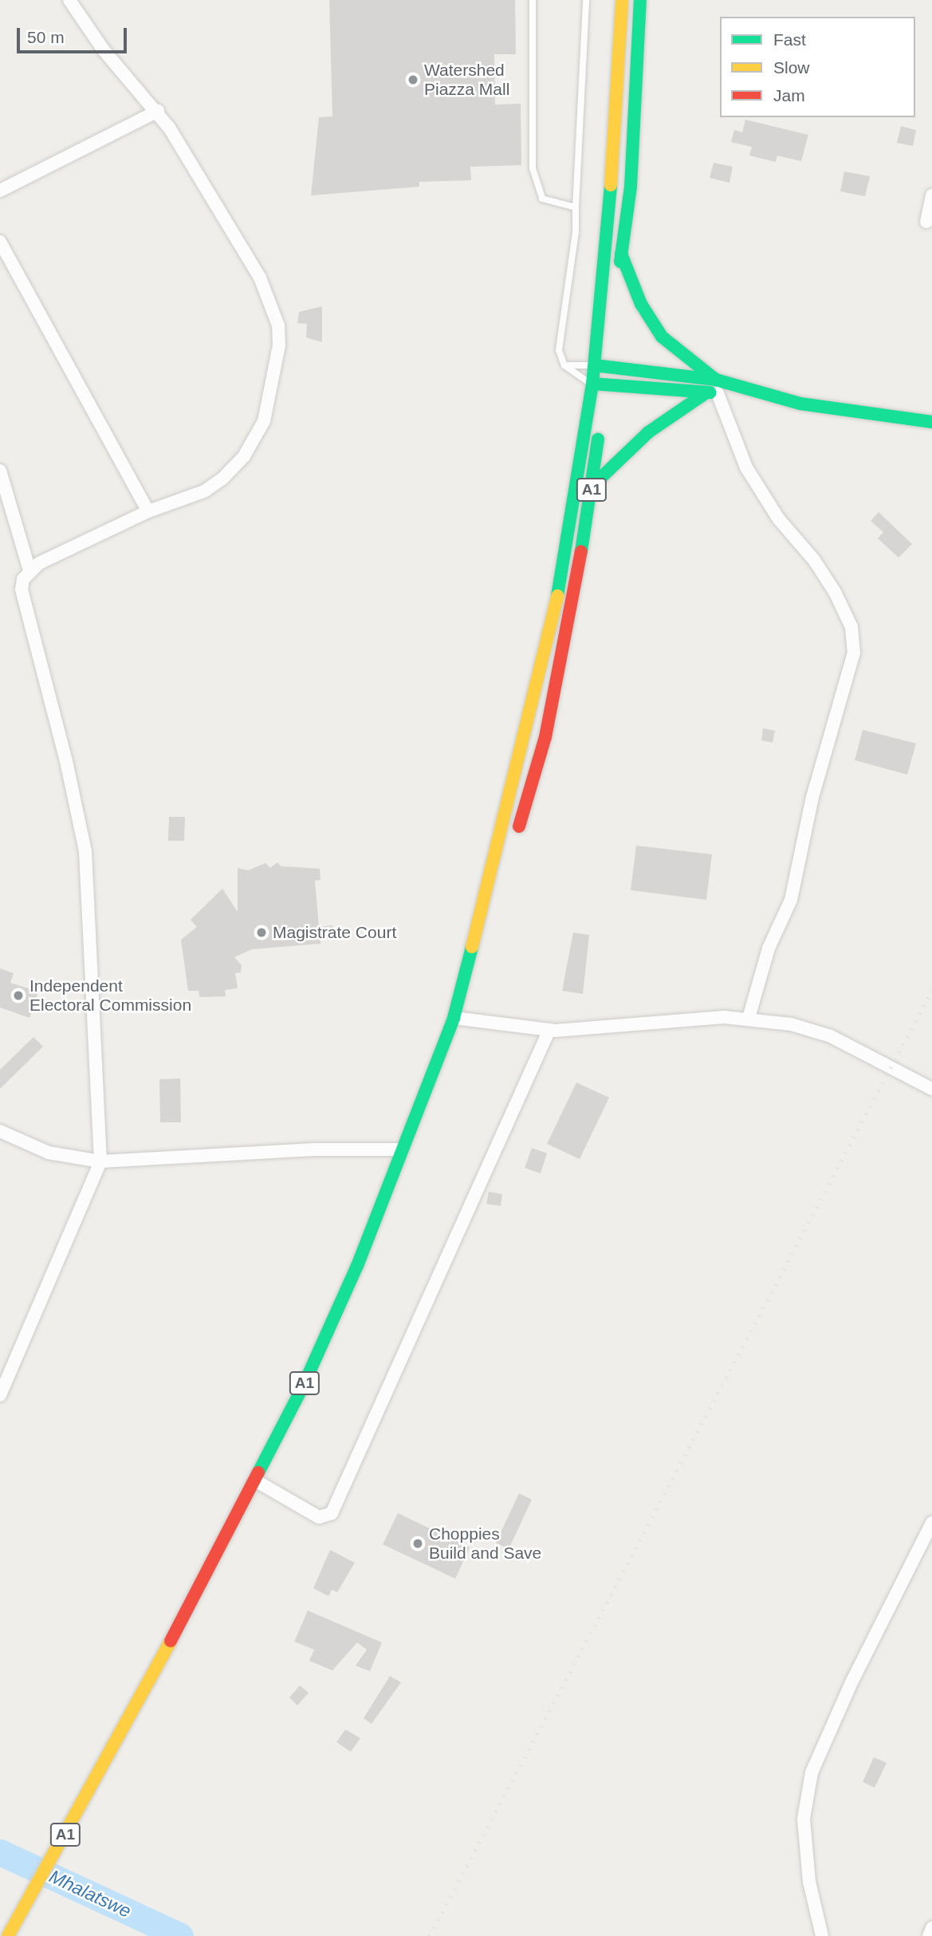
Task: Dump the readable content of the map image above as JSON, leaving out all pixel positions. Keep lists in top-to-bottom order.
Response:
{
  "streets": {
    "main road": ["A1"]
  },
  "water": ["Mhalatswe"],
  "places": [
    "Watershed Piazza Mall",
    "Magistrate Court",
    "Independent Electoral Commission",
    "Choppies Build and Save"
  ],
  "legend": ["Fast", "Slow", "Jam"],
  "scale_bar": "50 m"
}
